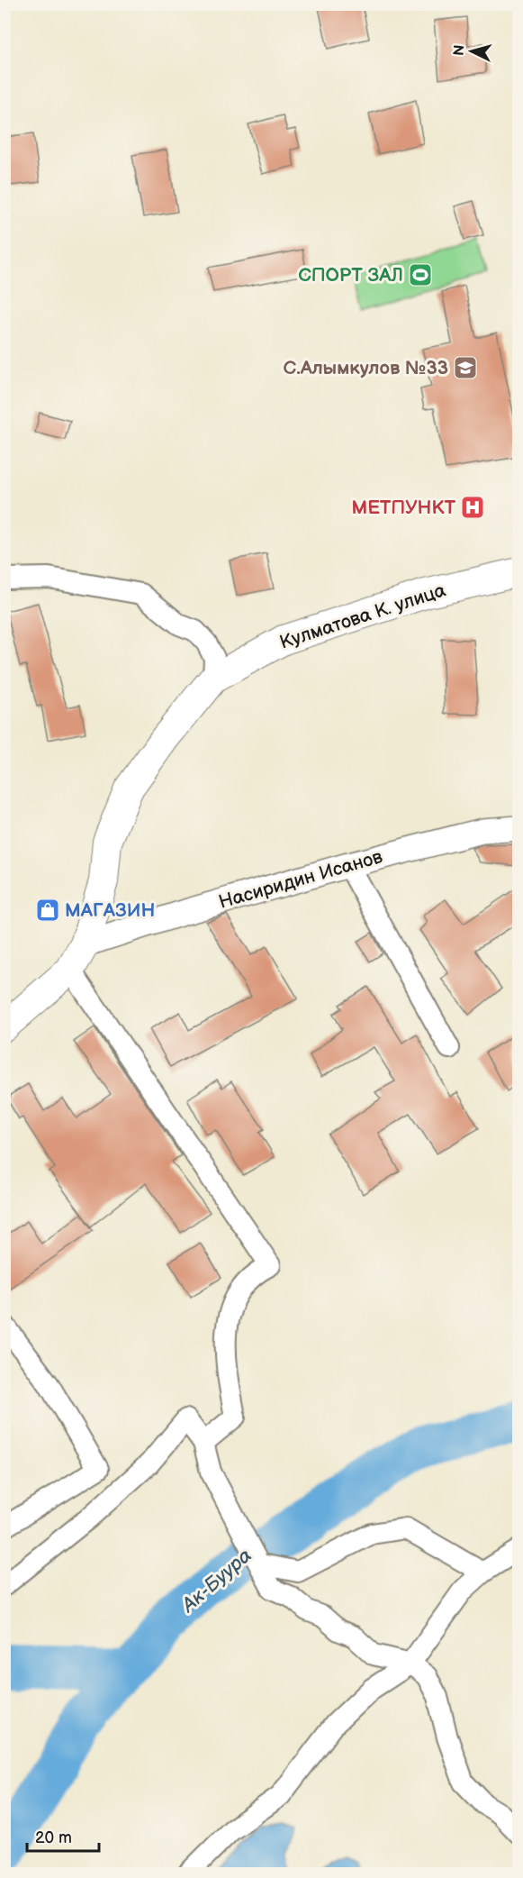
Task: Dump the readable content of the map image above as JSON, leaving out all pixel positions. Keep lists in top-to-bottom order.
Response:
{
  "streets": {
    "main road": ["Кулматова К. улица"],
    "street": ["Насиридин Исанов"]
  },
  "crossings": [
    ["Кулматова К. улица", "Насиридин Исанов"]
  ],
  "water": ["Ак-Буура"],
  "places": {
    "sports": ["СПОРТ ЗАЛ"],
    "school or university": ["С.Алымкулов №33"],
    "hospital": ["МЕТПУНКТ"],
    "shop": ["МАГАЗИН"]
  },
  "scale_bar": "20 m",
  "north": "left"
}
